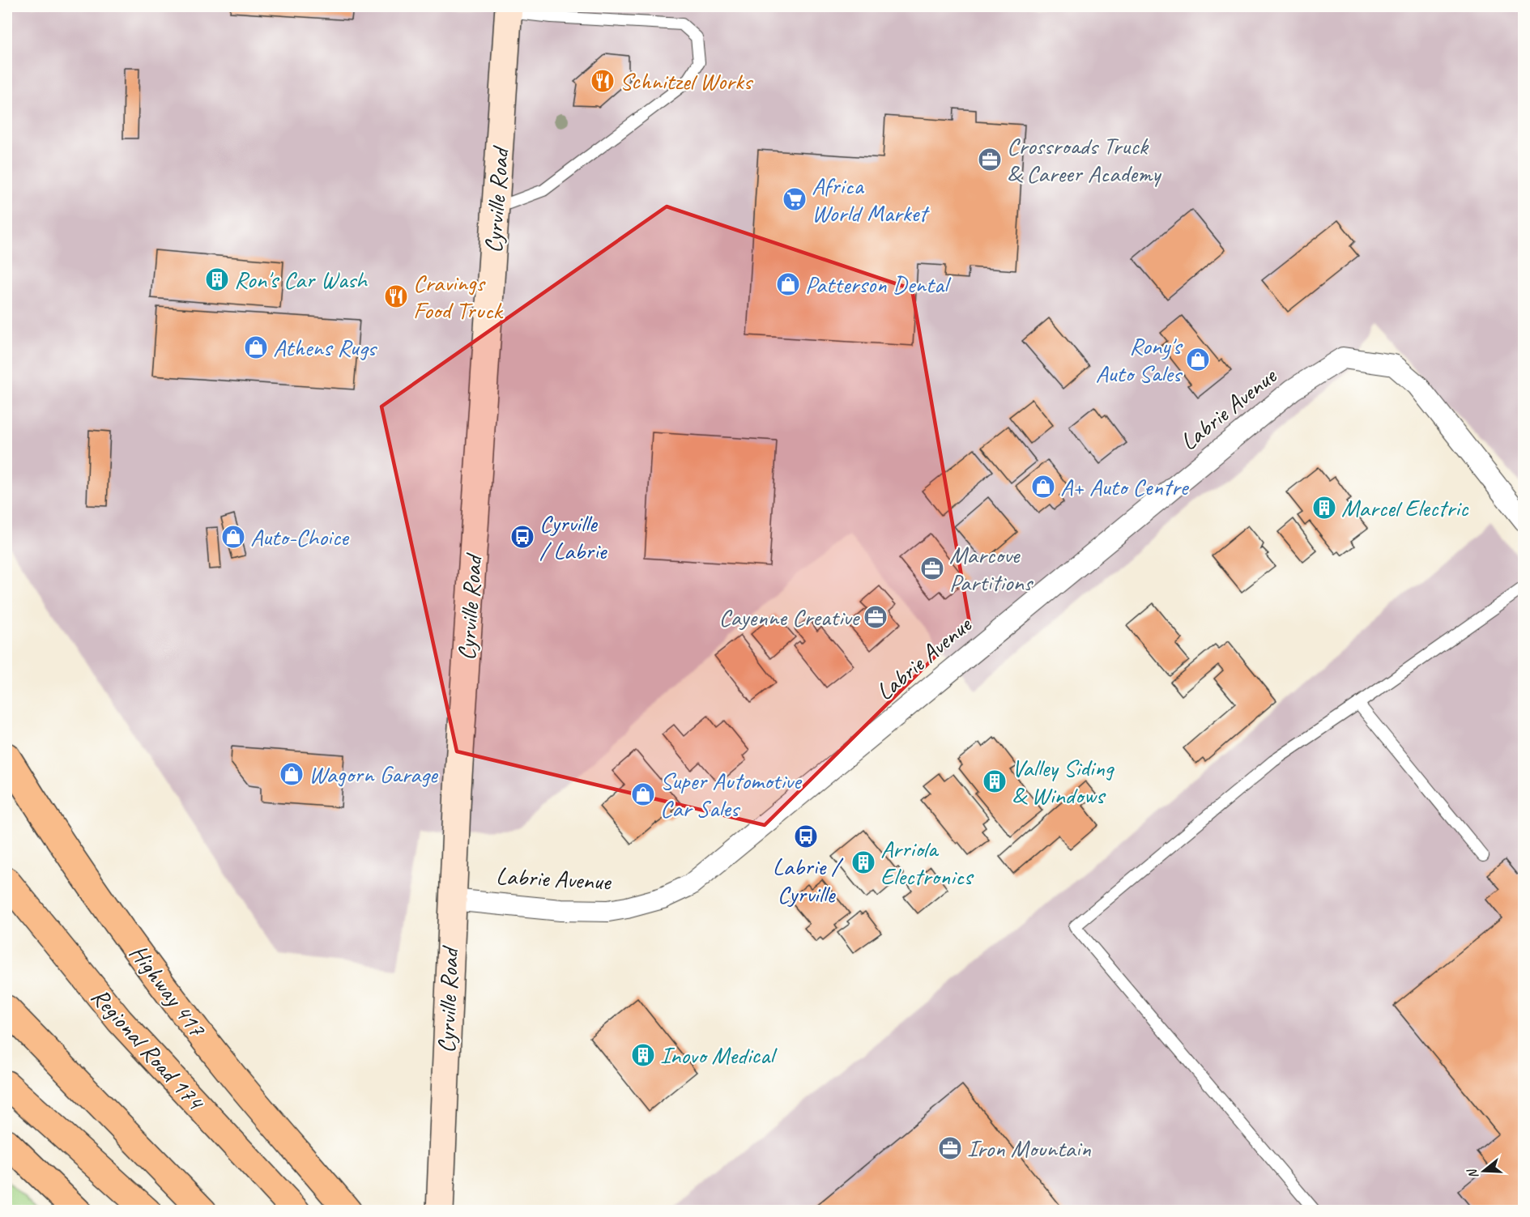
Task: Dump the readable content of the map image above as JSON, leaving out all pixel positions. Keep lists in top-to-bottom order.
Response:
{
  "streets": {
    "highway": ["Highway 417", "Regional Road 174"],
    "main road": ["Cyrville Road"],
    "street": ["Labrie Avenue"]
  },
  "crossings": [
    ["Cyrville Road", "Labrie Avenue"]
  ],
  "places": {
    "restaurant": ["Schnitzel Works", "Cravings Food Truck"],
    "office": [
      "Crossroads Truck & Career Academy",
      "Marcove Partitions",
      "Cayenne Creative",
      "Iron Mountain"
    ],
    "supermarket": ["Africa World Market"],
    "building": [
      "Ron's Car Wash",
      "Marcel Electric",
      "Valley Siding & Windows",
      "Arriola Electronics",
      "Inovo Medical"
    ],
    "shop": [
      "Patterson Dental",
      "Athens Rugs",
      "Rony's Auto Sales",
      "A+ Auto Centre",
      "Auto-Choice",
      "Wagorn Garage",
      "Super Automotive Car Sales"
    ],
    "bus stop": ["Cyrville / Labrie", "Labrie / Cyrville"]
  },
  "north": "left"
}
